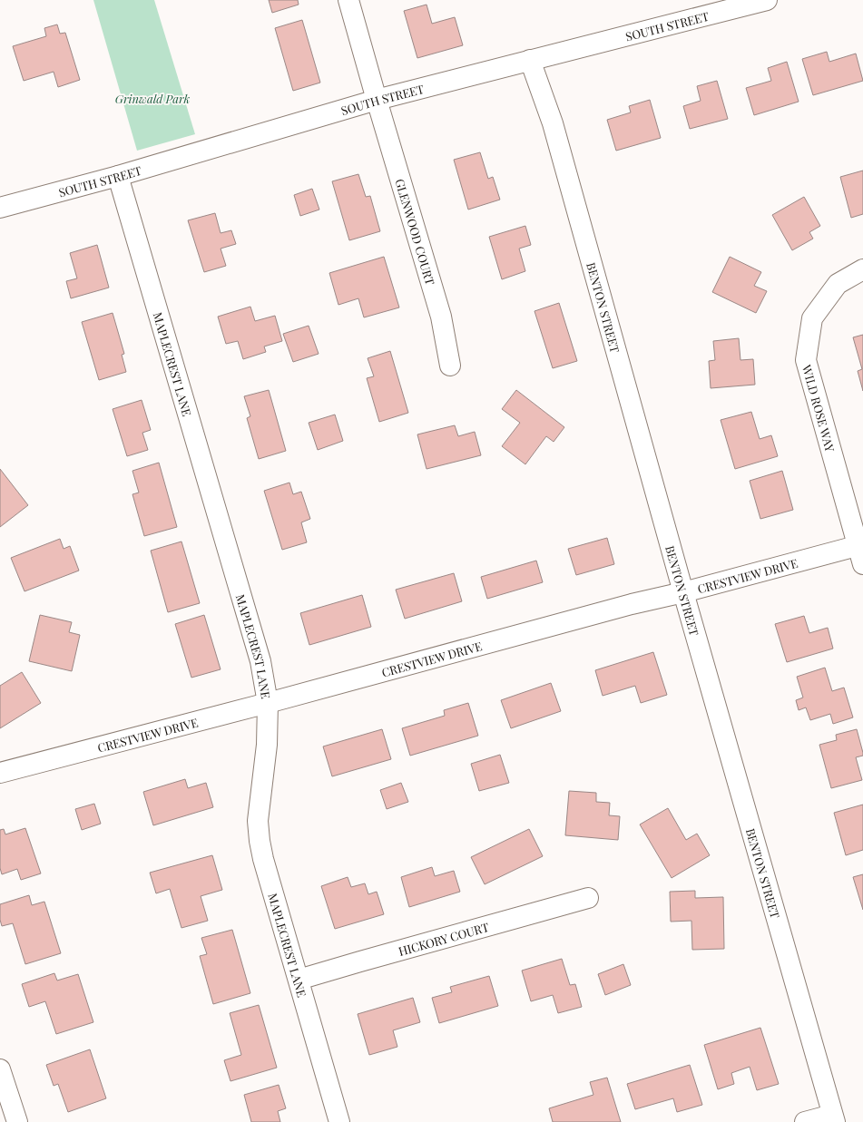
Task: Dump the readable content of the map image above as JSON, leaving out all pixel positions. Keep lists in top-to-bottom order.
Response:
{
  "streets": {
    "street": [
      "SOUTH STREET",
      "GLENWOOD COURT",
      "BENTON STREET",
      "MAPLECREST LANE",
      "WILD ROSE WAY",
      "CRESTVIEW DRIVE",
      "HICKORY COURT"
    ]
  },
  "crossings": [
    ["SOUTH STREET", "GLENWOOD COURT"],
    ["SOUTH STREET", "BENTON STREET"],
    ["SOUTH STREET", "MAPLECREST LANE"],
    ["BENTON STREET", "CRESTVIEW DRIVE"],
    ["MAPLECREST LANE", "CRESTVIEW DRIVE"],
    ["MAPLECREST LANE", "HICKORY COURT"],
    ["WILD ROSE WAY", "CRESTVIEW DRIVE"]
  ],
  "parks": ["Grinwald Park"]
}
